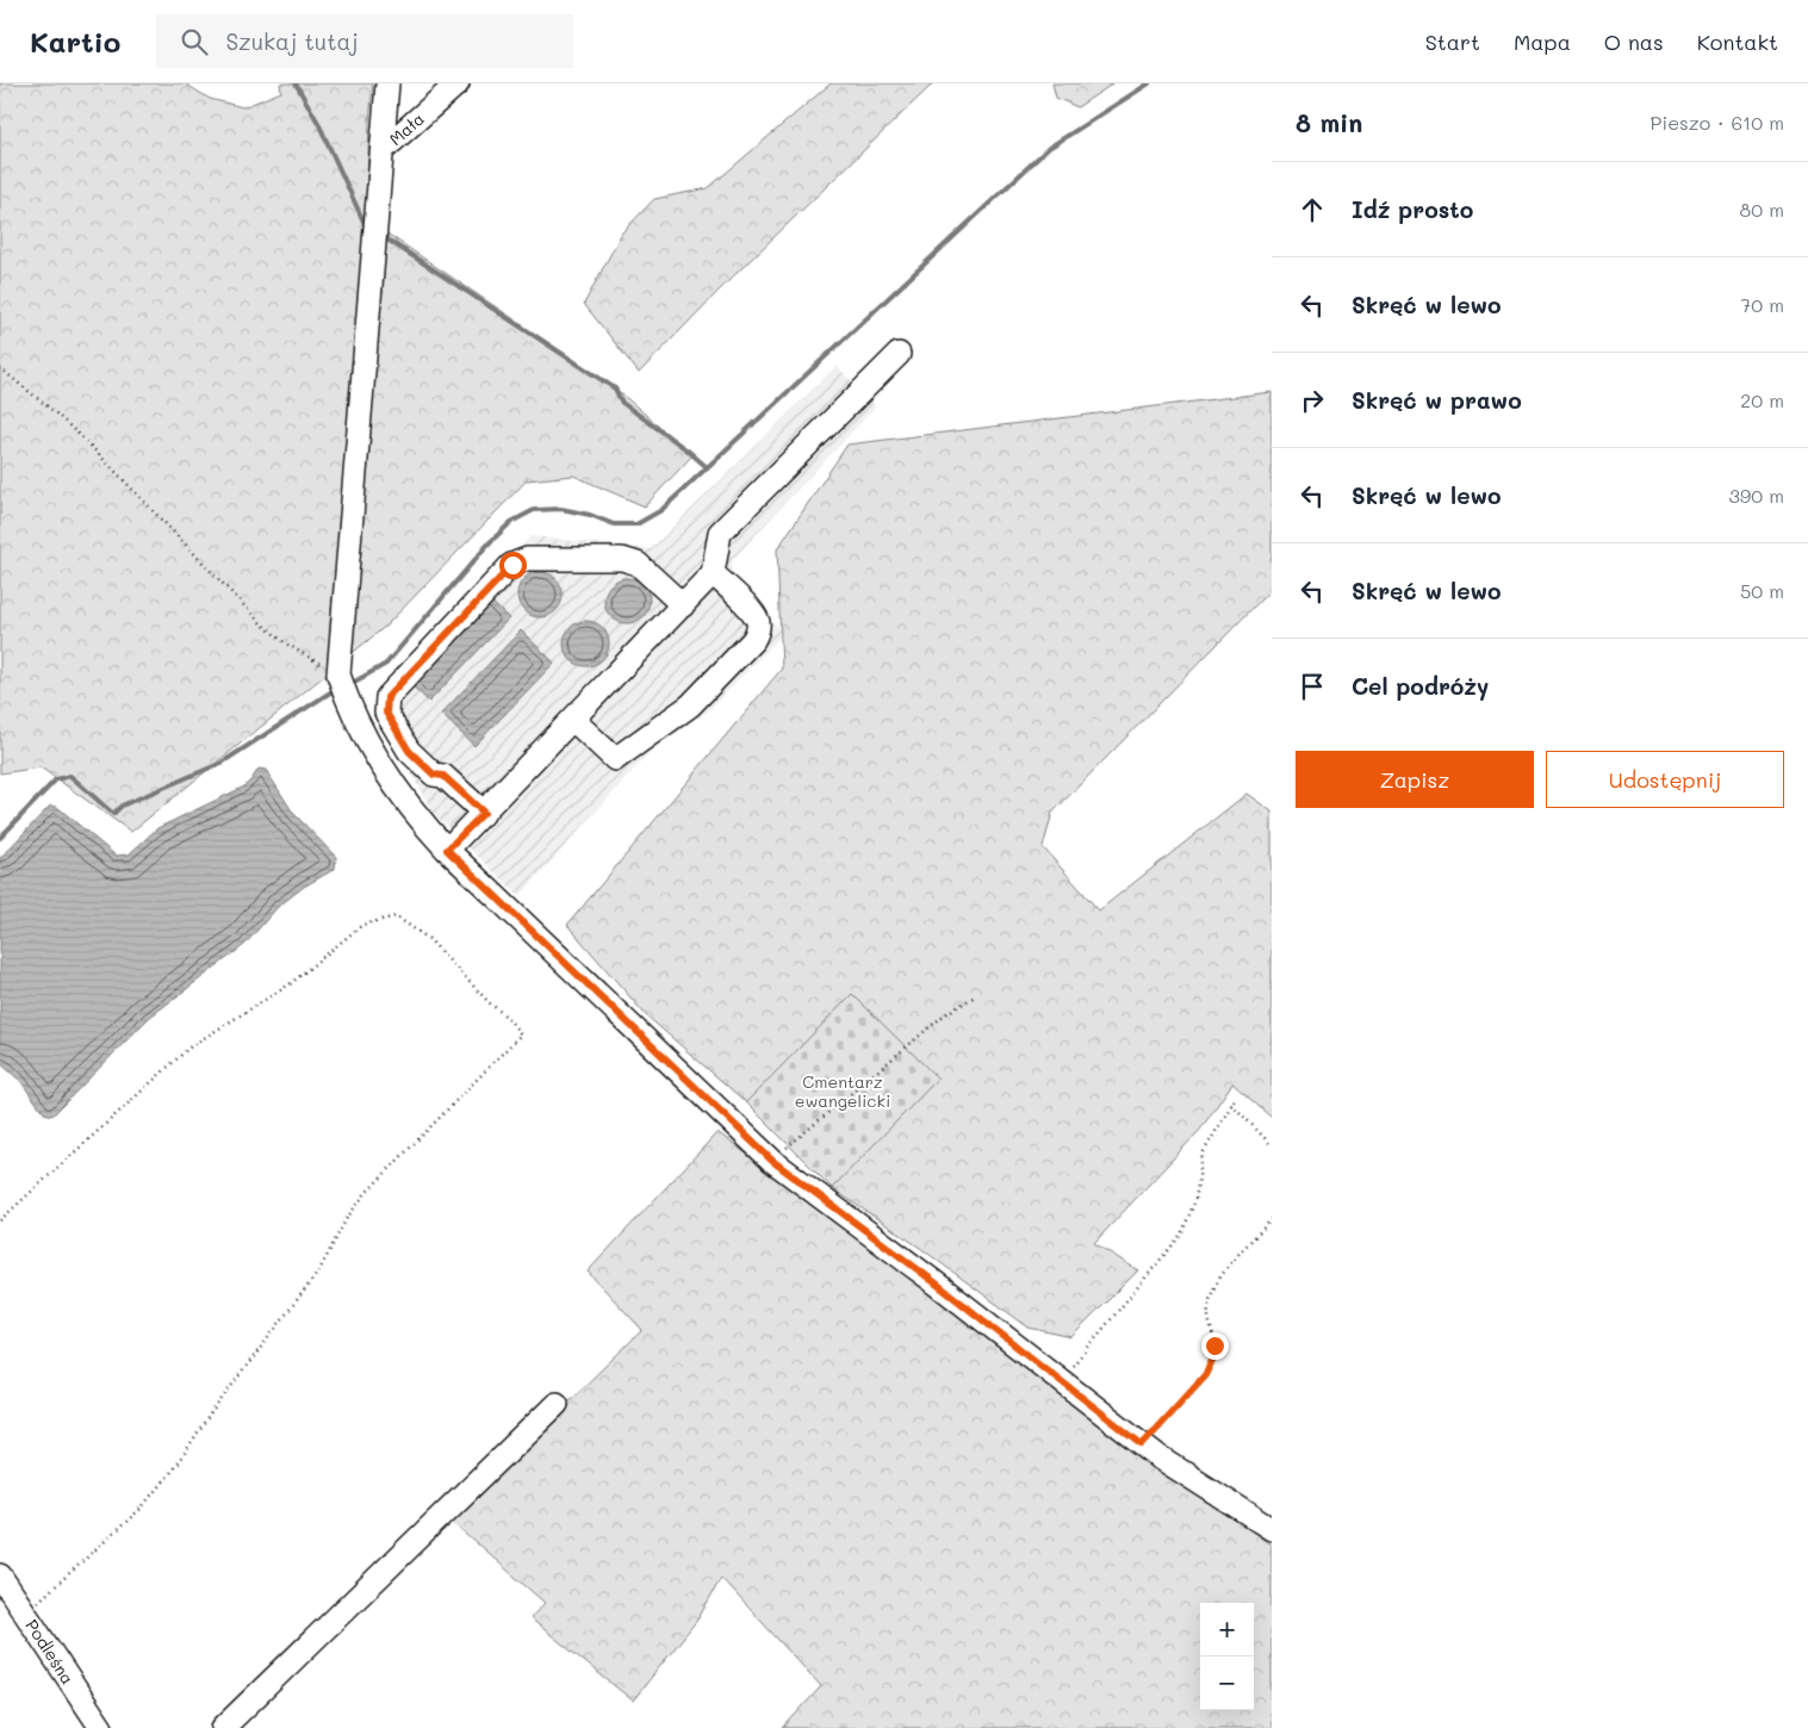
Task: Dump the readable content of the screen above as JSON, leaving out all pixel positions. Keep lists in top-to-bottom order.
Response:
{
  "streets": {
    "street": ["Mała", "Podleśna"]
  },
  "parks": ["Cmentarz ewangelicki"],
  "page": {
    "header": "Kartio",
    "search": "Szukaj tutaj",
    "nav": [
      "Start",
      "Mapa",
      "O nas",
      "Kontakt"
    ],
    "heading": ["8 min", "Pieszo · 610 m"],
    "list": [
      ["Idź prosto", "80 m"],
      ["Skręć w lewo", "70 m"],
      ["Skręć w prawo", "20 m"],
      ["Skręć w lewo", "390 m"],
      ["Skręć w lewo", "50 m"],
      "Cel podróży"
    ],
    "buttons": ["Zapisz", "Udostępnij"],
    "map_buttons": ["+", "−"]
  }
}
